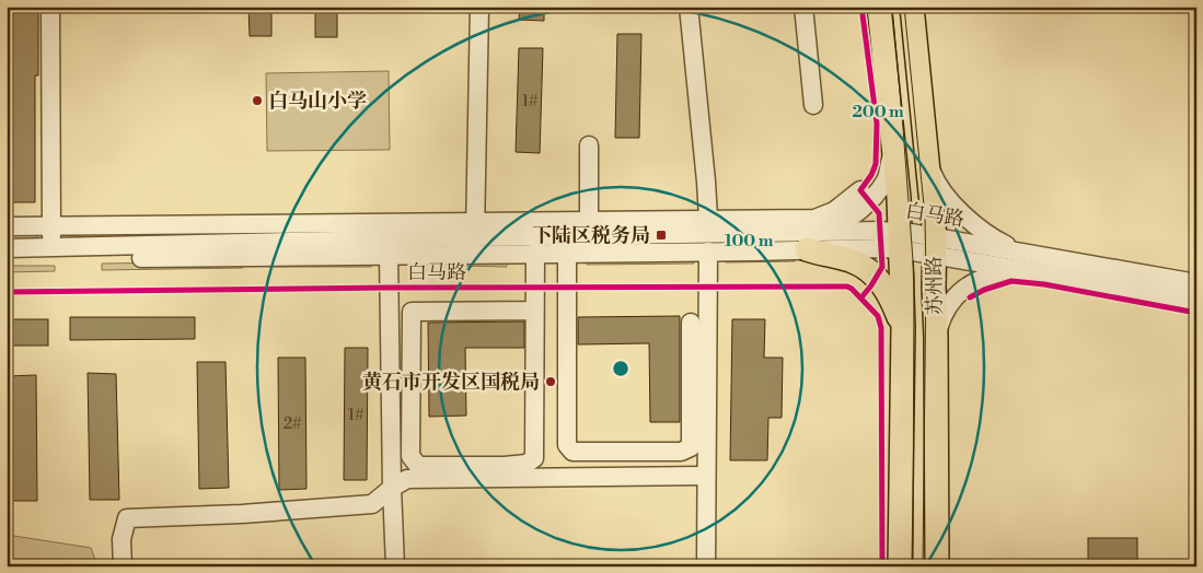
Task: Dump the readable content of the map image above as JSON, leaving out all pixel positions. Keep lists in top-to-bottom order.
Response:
{
  "streets": {
    "main road": ["苏州路"],
    "street": ["白马路"]
  },
  "crossings": [
    ["白马路", "苏州路"]
  ],
  "places": {
    "other": ["白马山小学", "黄石市开发区国税局"],
    "transit": ["下陆区税务局"]
  },
  "house_numbers": ["1#", "1#", "2#"],
  "rings": ["200 m", "100 m"]
}
